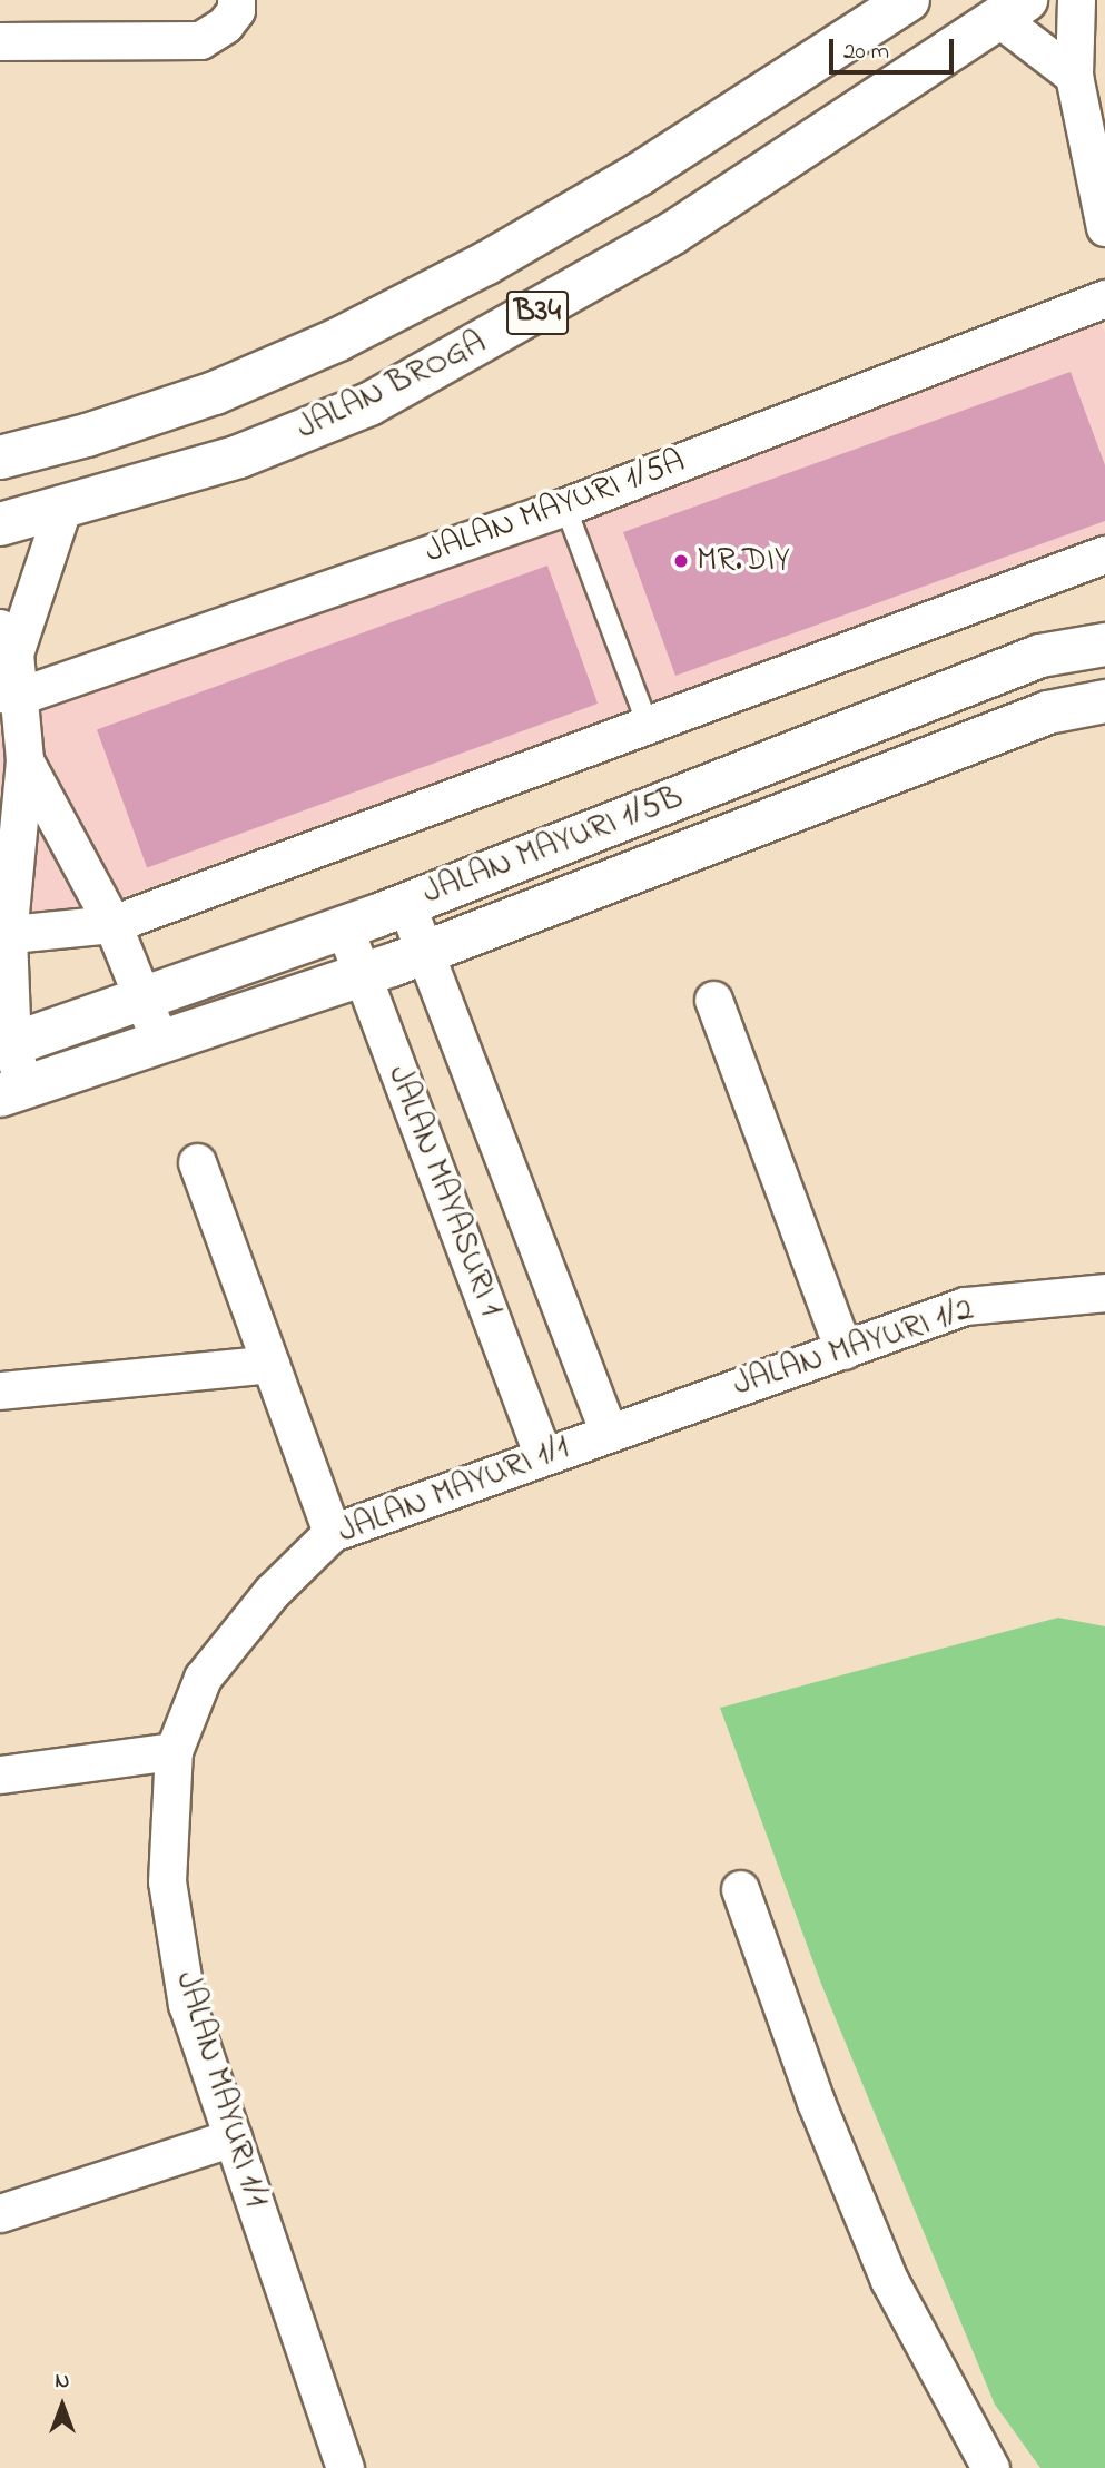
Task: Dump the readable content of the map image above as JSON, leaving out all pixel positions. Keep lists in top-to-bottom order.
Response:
{
  "streets": {
    "street": [
      "B34",
      "JALAN BROGA",
      "JALAN MAYURI 1/5A",
      "JALAN MAYURI 1/5B",
      "JALAN MAYASURI 1",
      "JALAN MAYURI 1/2",
      "JALAN MAYURI 1/1"
    ]
  },
  "crossings": [
    ["JALAN MAYURI 1/5B", "JALAN MAYASURI 1"],
    ["JALAN MAYASURI 1", "JALAN MAYURI 1/2"],
    ["JALAN MAYASURI 1", "JALAN MAYURI 1/1"],
    ["JALAN MAYURI 1/2", "JALAN MAYURI 1/1"]
  ],
  "places": ["MR.DIY"],
  "scale_bar": "20 m",
  "north": "top"
}
